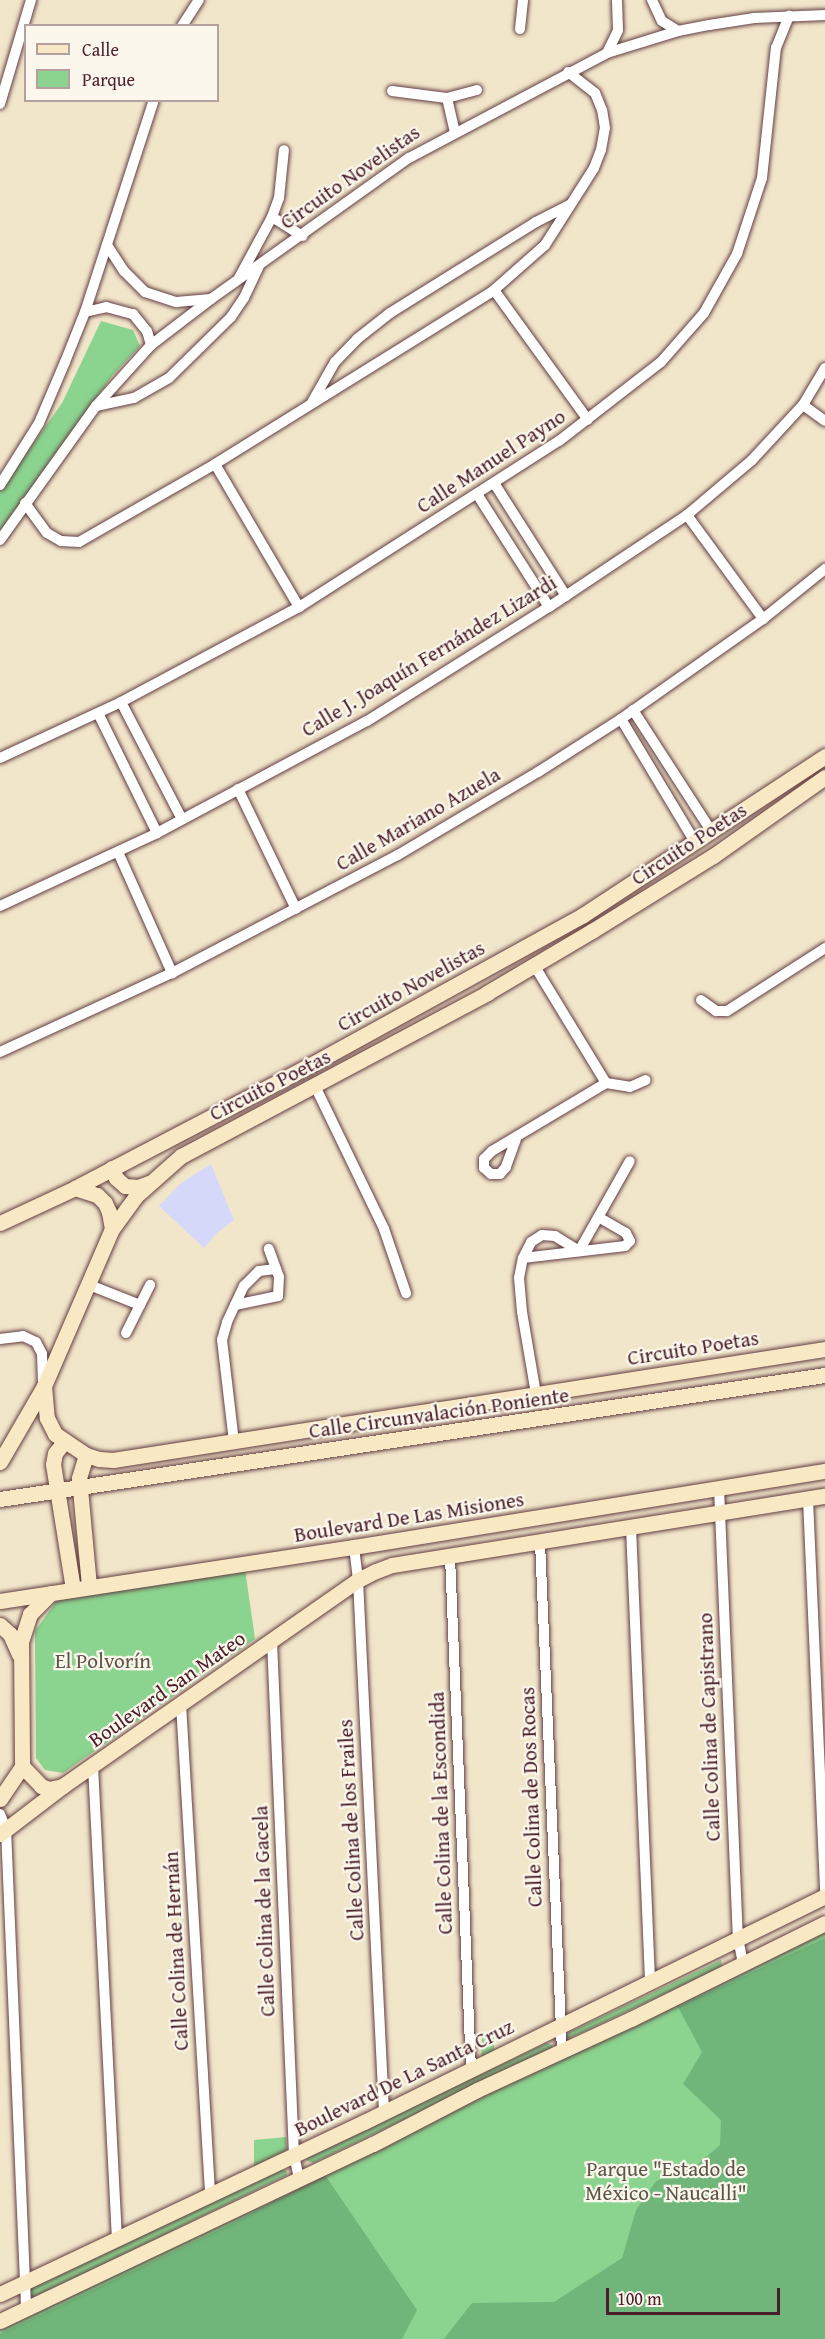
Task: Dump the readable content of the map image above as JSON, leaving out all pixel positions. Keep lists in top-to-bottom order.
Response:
{
  "streets": {
    "main road": [
      "Circuito Novelistas",
      "Circuito Poetas",
      "Calle Circunvalación Poniente",
      "Boulevard De Las Misiones",
      "Boulevard San Mateo",
      "Boulevard De La Santa Cruz"
    ],
    "street": [
      "Calle Manuel Payno",
      "Calle J. Joaquín Fernández Lizardi",
      "Calle Mariano Azuela",
      "Calle Colina de Capistrano",
      "Calle Colina de Dos Rocas",
      "Calle Colina de la Escondida",
      "Calle Colina de los Frailes",
      "Calle Colina de la Gacela",
      "Calle Colina de Hernán"
    ]
  },
  "crossings": [
    ["Circuito Novelistas", "Calle Manuel Payno"],
    ["Boulevard De Las Misiones", "Calle Colina de Capistrano"],
    ["Boulevard De Las Misiones", "Calle Colina de los Frailes"],
    ["Boulevard San Mateo", "Calle Colina de los Frailes"],
    ["Boulevard San Mateo", "Calle Colina de la Gacela"],
    ["Boulevard San Mateo", "Calle Colina de Hernán"],
    ["Calle Colina de Capistrano", "Boulevard De La Santa Cruz"],
    ["Calle Colina de Dos Rocas", "Boulevard De La Santa Cruz"],
    ["Calle Colina de la Escondida", "Boulevard De La Santa Cruz"],
    ["Calle Colina de los Frailes", "Boulevard De La Santa Cruz"],
    ["Calle Colina de la Gacela", "Boulevard De La Santa Cruz"],
    ["Calle Colina de Hernán", "Boulevard De La Santa Cruz"]
  ],
  "parks": ["El Polvorín", "Parque \"Estado de México - Naucalli\""],
  "legend": ["Calle", "Parque"],
  "scale_bar": "100 m"
}
